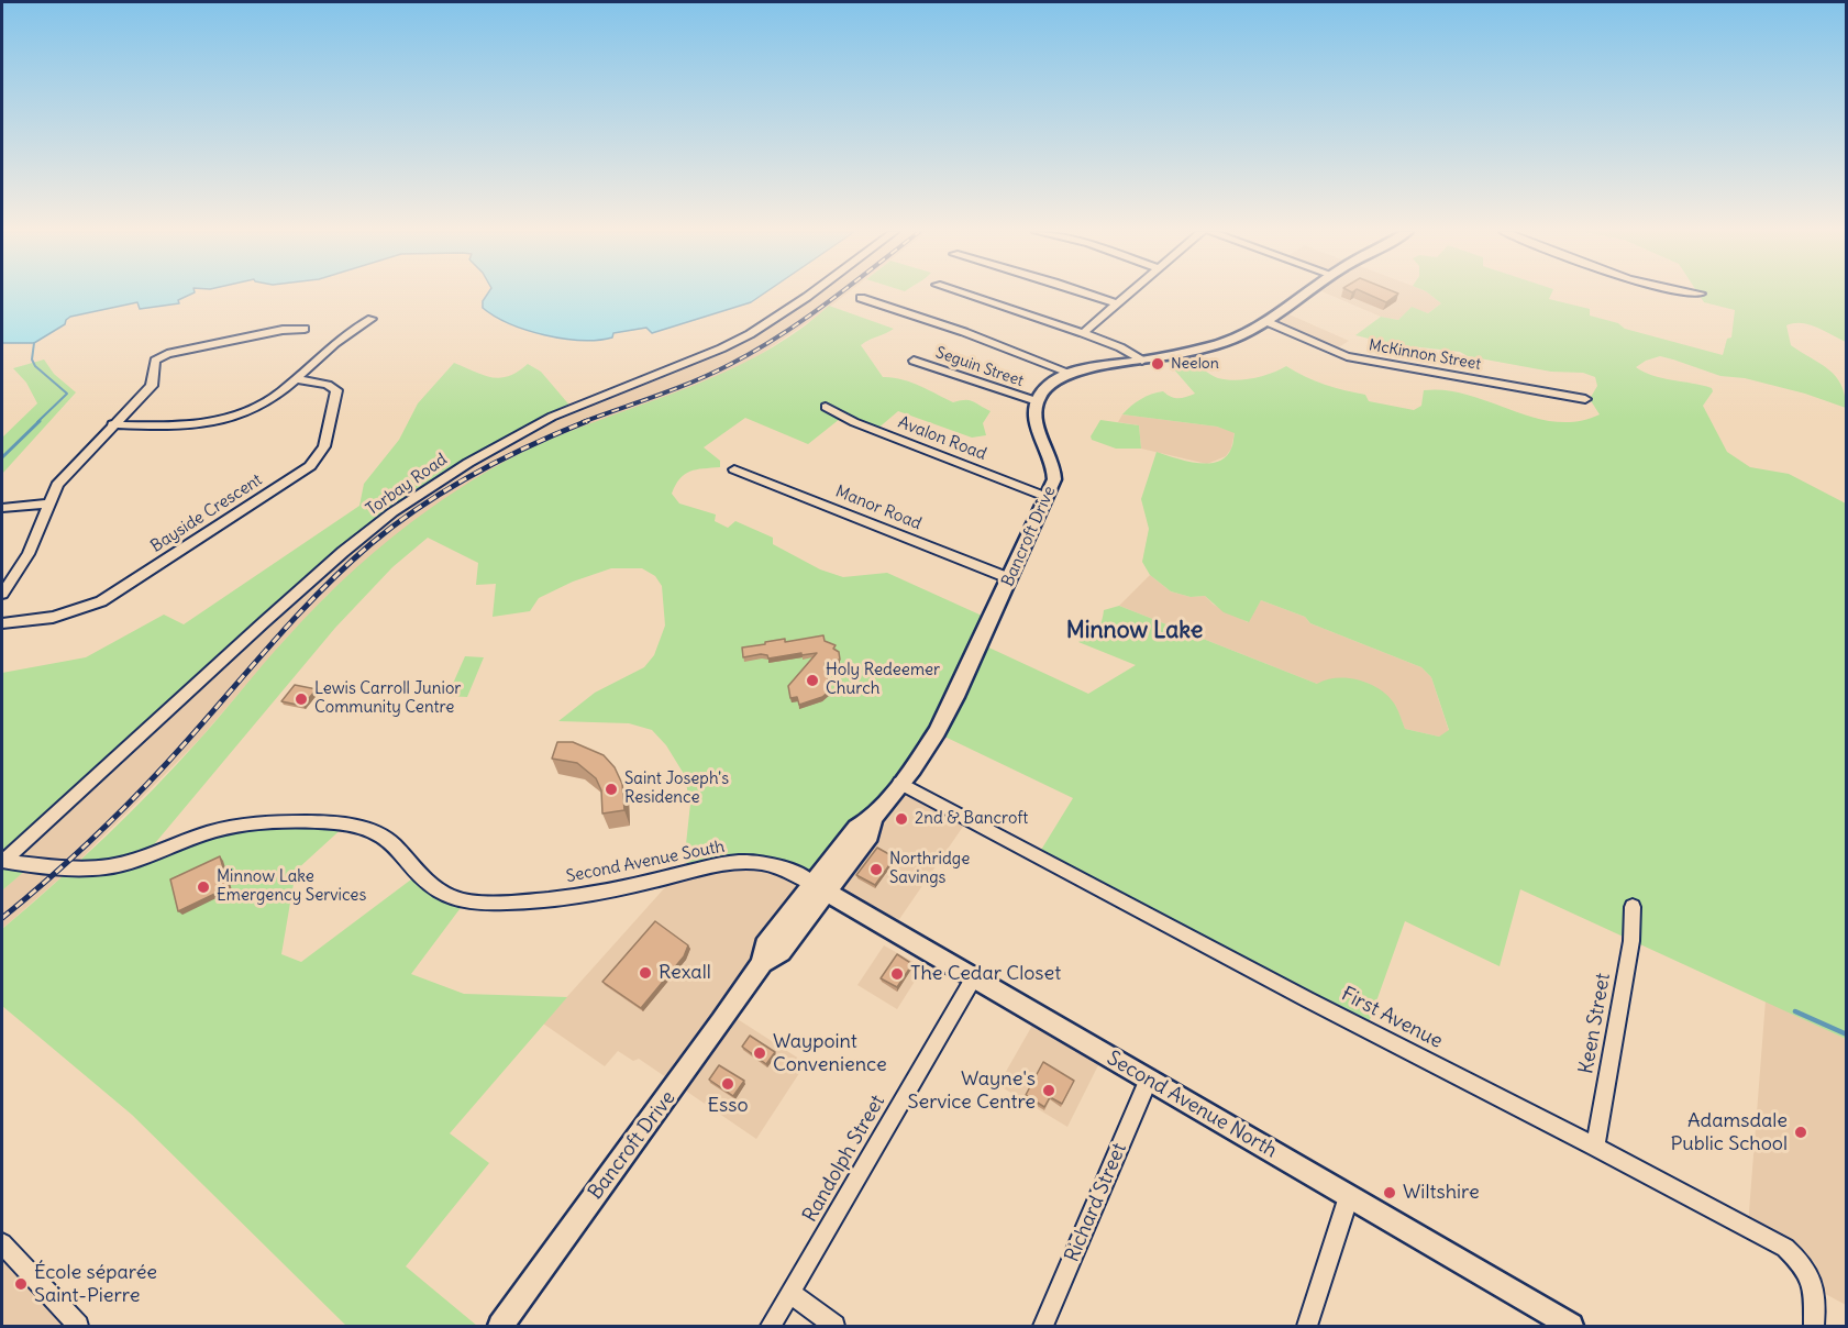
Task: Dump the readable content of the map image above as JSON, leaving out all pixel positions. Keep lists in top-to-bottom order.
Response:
{
  "streets": {
    "main road": ["Bancroft Drive", "Second Avenue North"],
    "street": [
      "McKinnon Street",
      "Seguin Street",
      "Avalon Road",
      "Torbay Road",
      "Manor Road",
      "Bayside Crescent",
      "Second Avenue South",
      "First Avenue",
      "Keen Street",
      "Randolph Street",
      "Richard Street"
    ]
  },
  "crossings": [
    ["Seguin Street", "Bancroft Drive"],
    ["Avalon Road", "Bancroft Drive"],
    ["Torbay Road", "Second Avenue South"],
    ["Manor Road", "Bancroft Drive"],
    ["Bancroft Drive", "Second Avenue South"],
    ["Bancroft Drive", "First Avenue"],
    ["Bancroft Drive", "Second Avenue North"],
    ["Second Avenue South", "Second Avenue North"],
    ["First Avenue", "Keen Street"],
    ["Second Avenue North", "Randolph Street"],
    ["Second Avenue North", "Richard Street"]
  ],
  "districts": ["Minnow Lake"],
  "places": [
    "Neelon",
    "Holy Redeemer Church",
    "Lewis Carroll Junior Community Centre",
    "Saint Joseph's Residence",
    "2nd & Bancroft",
    "Northridge Savings",
    "Minnow Lake Emergency Services",
    "Rexall",
    "The Cedar Closet",
    "Waypoint Convenience",
    "Esso",
    "Wayne's Service Centre",
    "Adamsdale Public School",
    "Wiltshire",
    "École séparée Saint-Pierre"
  ]
}
